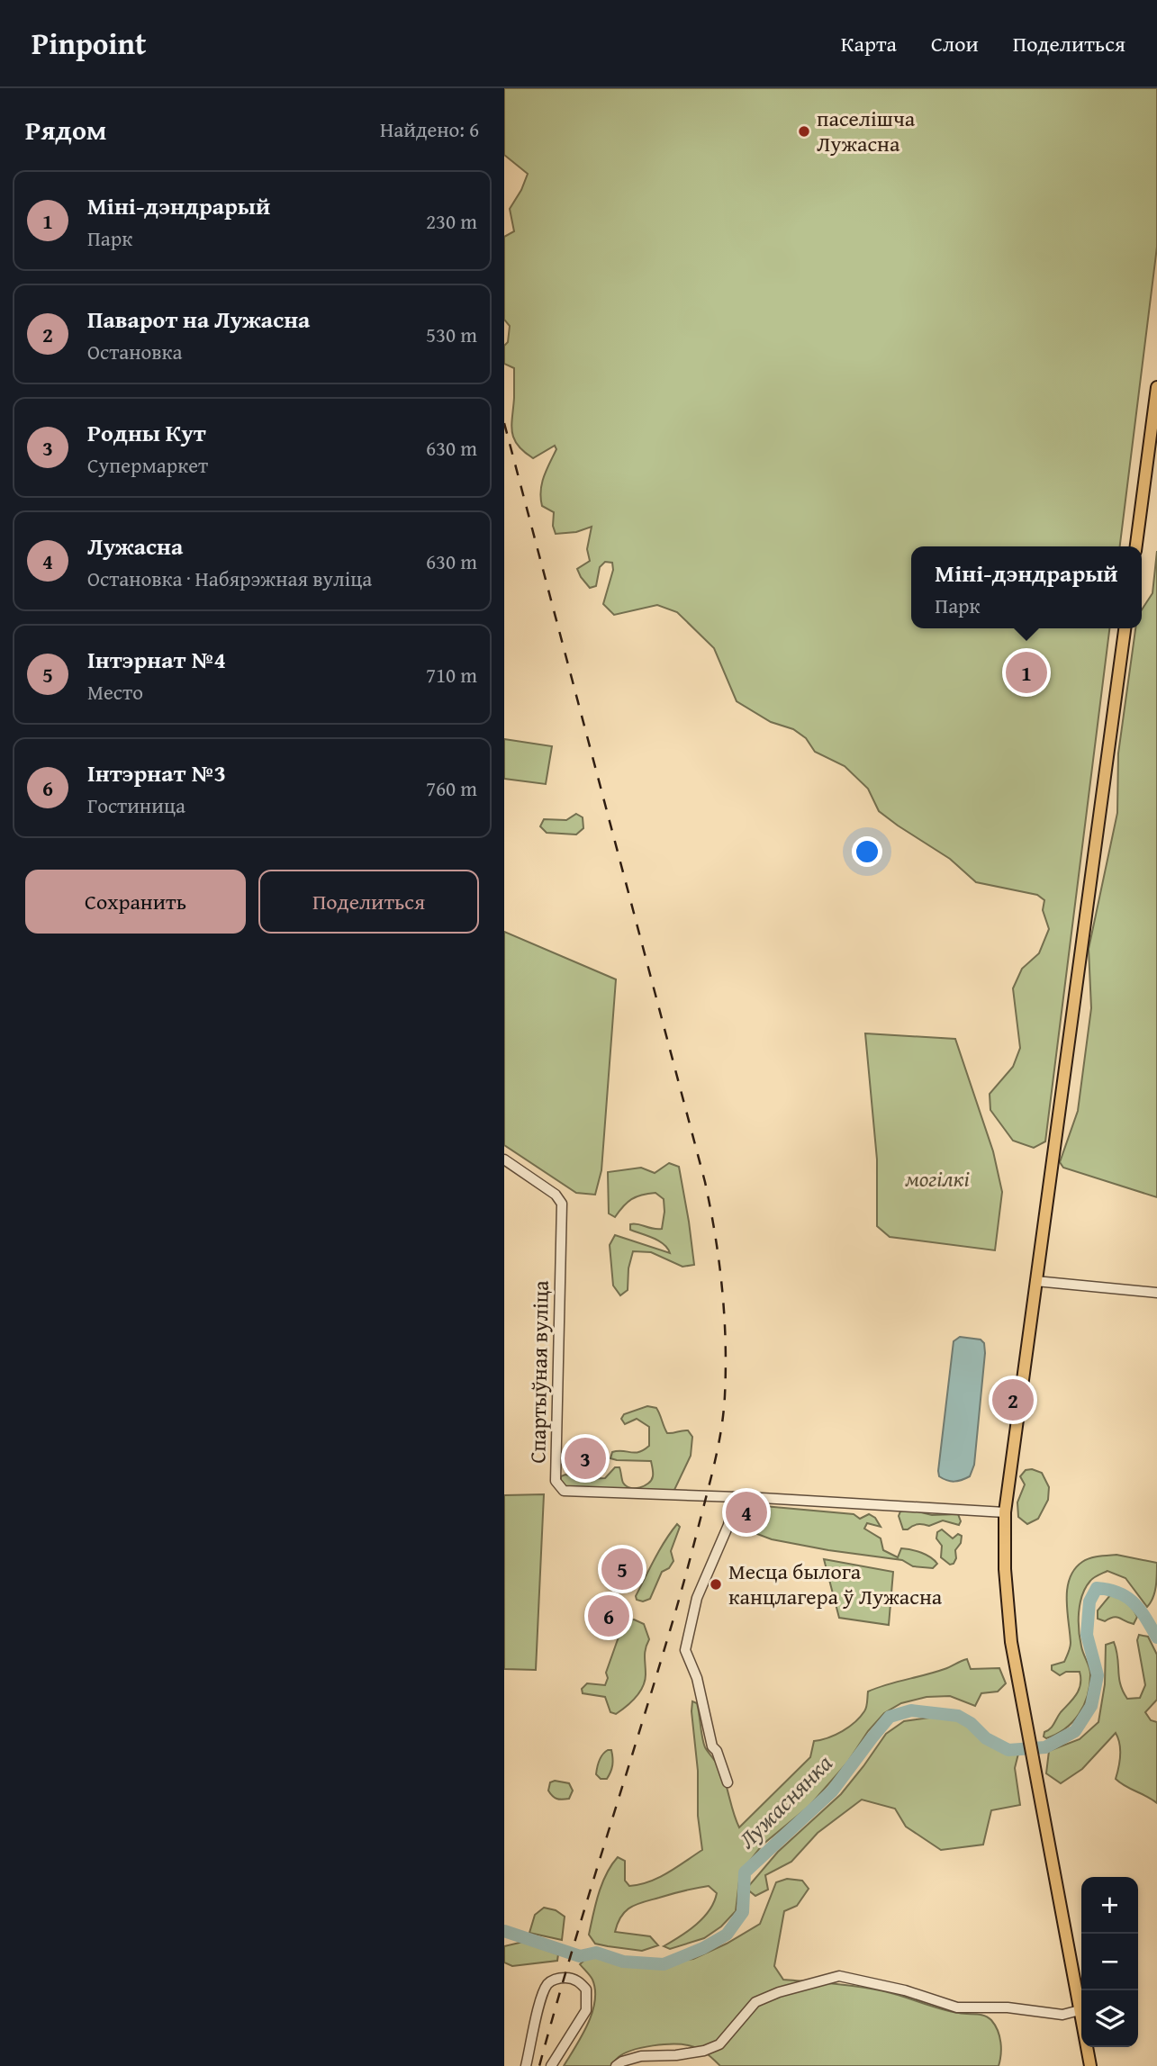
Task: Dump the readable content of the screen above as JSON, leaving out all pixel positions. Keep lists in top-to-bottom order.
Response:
{
  "streets": {
    "street": ["Спартыўная вуліца"]
  },
  "water": ["Лужаснянка"],
  "parks": ["могілкі"],
  "places": ["паселішча Лужасна", "Месца былога канцлагера ў Лужасна"],
  "page": {
    "header": "Pinpoint",
    "nav": ["Карта", "Слои", "Поделиться"],
    "heading": ["Рядом", "Найдено: 6"],
    "list": [
      {
        "mark": "1",
        "name": "Міні-дэндрарый",
        "note": "Парк",
        "value": "230 m"
      },
      {
        "mark": "2",
        "name": "Паварот на Лужасна",
        "note": "Остановка",
        "value": "530 m"
      },
      {
        "mark": "3",
        "name": "Родны Кут",
        "note": "Супермаркет",
        "value": "630 m"
      },
      {
        "mark": "4",
        "name": "Лужасна",
        "note": "Остановка · Набярэжная вуліца",
        "value": "630 m"
      },
      {
        "mark": "5",
        "name": "Інтэрнат №4",
        "note": "Место",
        "value": "710 m"
      },
      {
        "mark": "6",
        "name": "Інтэрнат №3",
        "note": "Гостиница",
        "value": "760 m"
      }
    ],
    "popup": ["Міні-дэндрарый", "Парк"],
    "pins": [
      "1",
      "2",
      "3",
      "4",
      "5",
      "6"
    ],
    "buttons": ["Сохранить", "Поделиться"],
    "map_buttons": ["+", "−"]
  }
}
